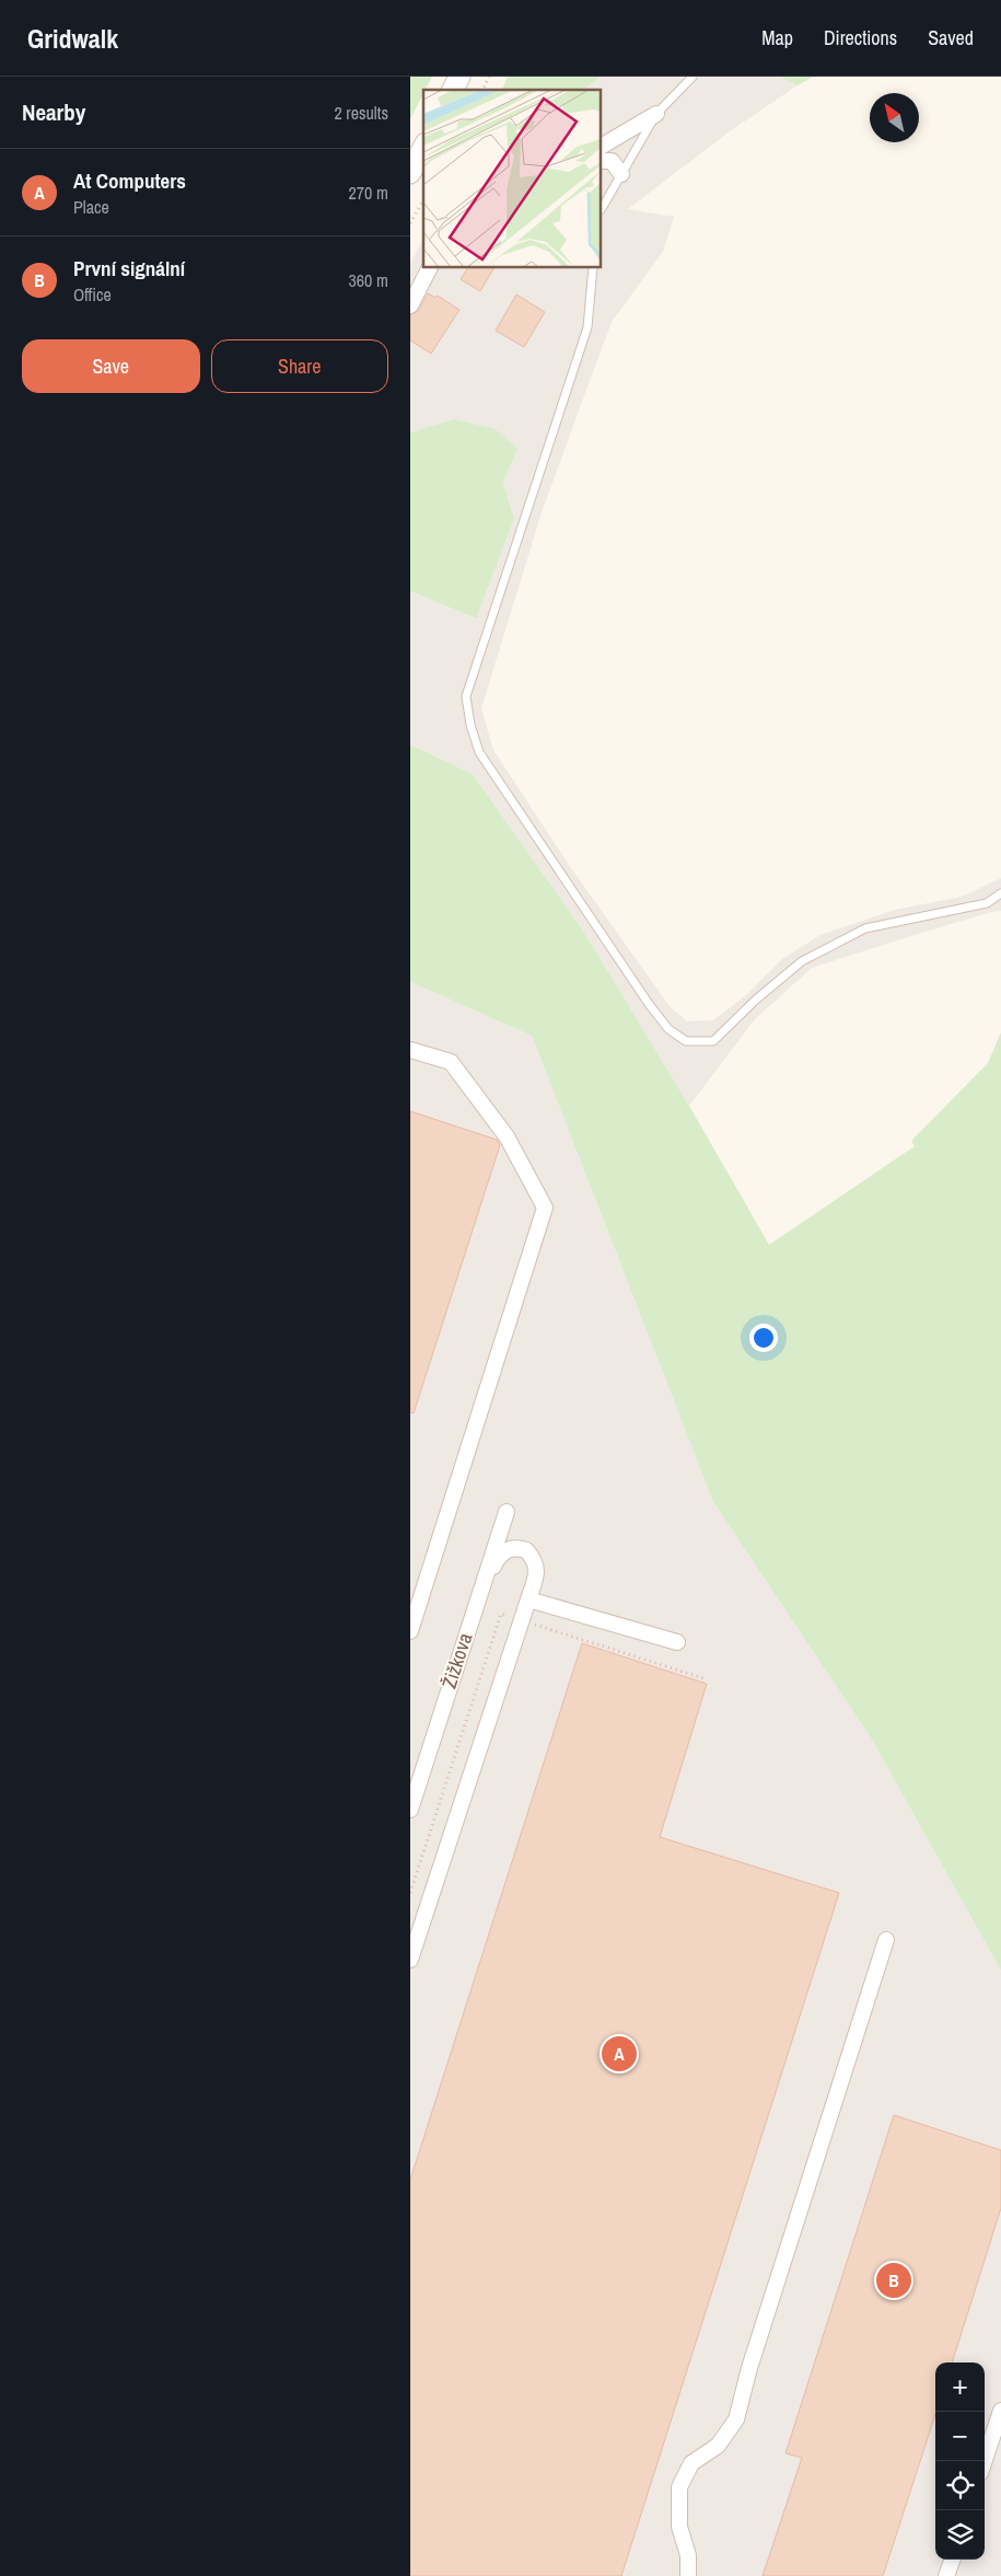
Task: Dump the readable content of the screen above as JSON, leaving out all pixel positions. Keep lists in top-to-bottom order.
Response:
{
  "streets": {
    "street": ["Žižkova"]
  },
  "north": "top left",
  "page": {
    "header": "Gridwalk",
    "nav": ["Map", "Directions", "Saved"],
    "heading": ["Nearby", "2 results"],
    "list": [
      {
        "mark": "A",
        "name": "At Computers",
        "note": "Place",
        "value": "270 m"
      },
      {
        "mark": "B",
        "name": "První signální",
        "note": "Office",
        "value": "360 m"
      }
    ],
    "buttons": ["Save", "Share"],
    "pins": ["A", "B"],
    "map_buttons": ["+", "−"]
  }
}
